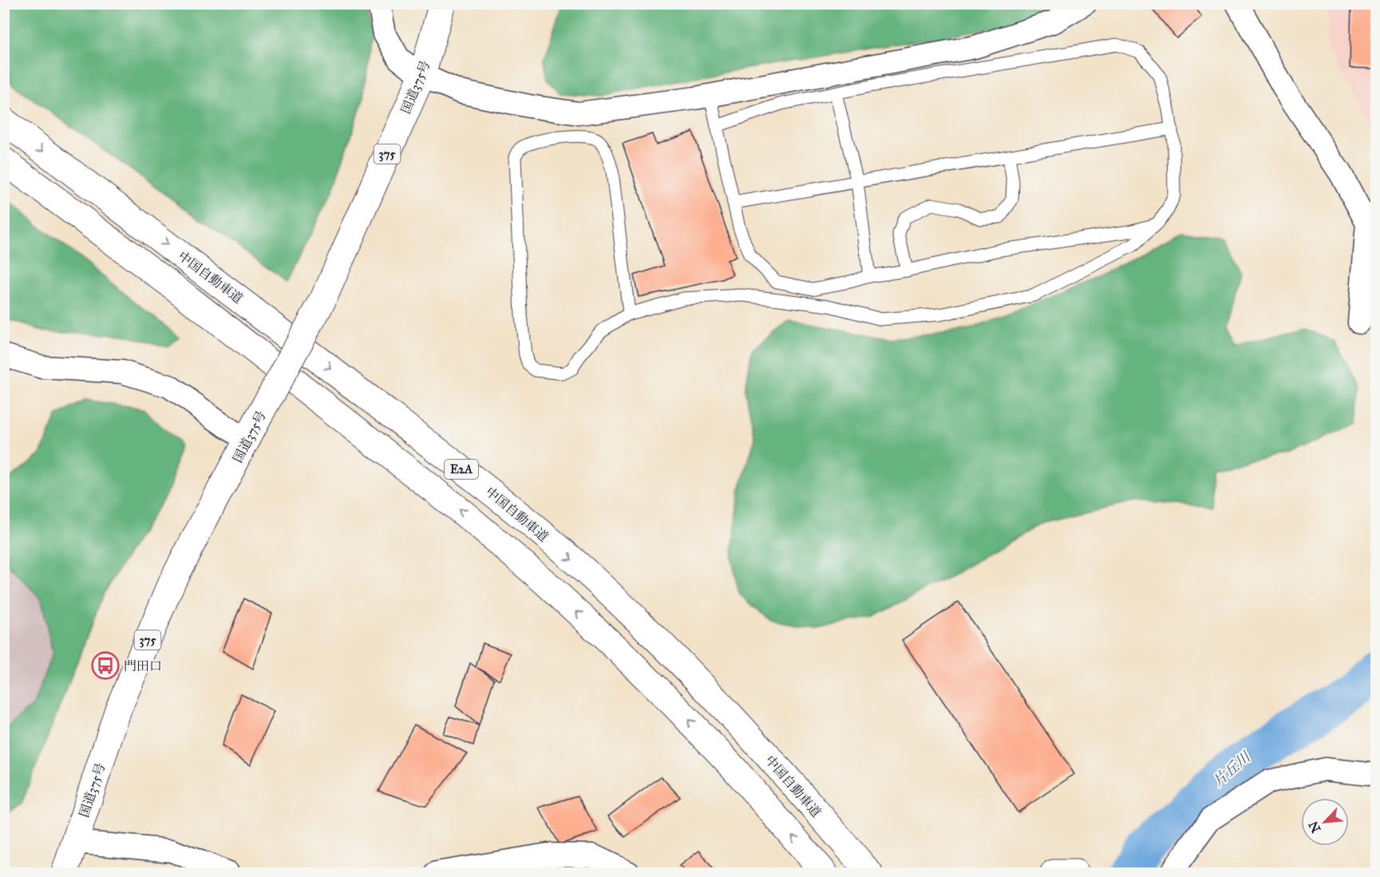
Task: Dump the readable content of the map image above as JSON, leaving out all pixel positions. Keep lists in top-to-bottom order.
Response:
{
  "streets": {
    "main road": [
      "国道375号",
      "375",
      "中国自動車道",
      "E2A"
    ]
  },
  "water": ["片丘川"],
  "places": {
    "bus stop": ["門田口"]
  },
  "north": "bottom left"
}
